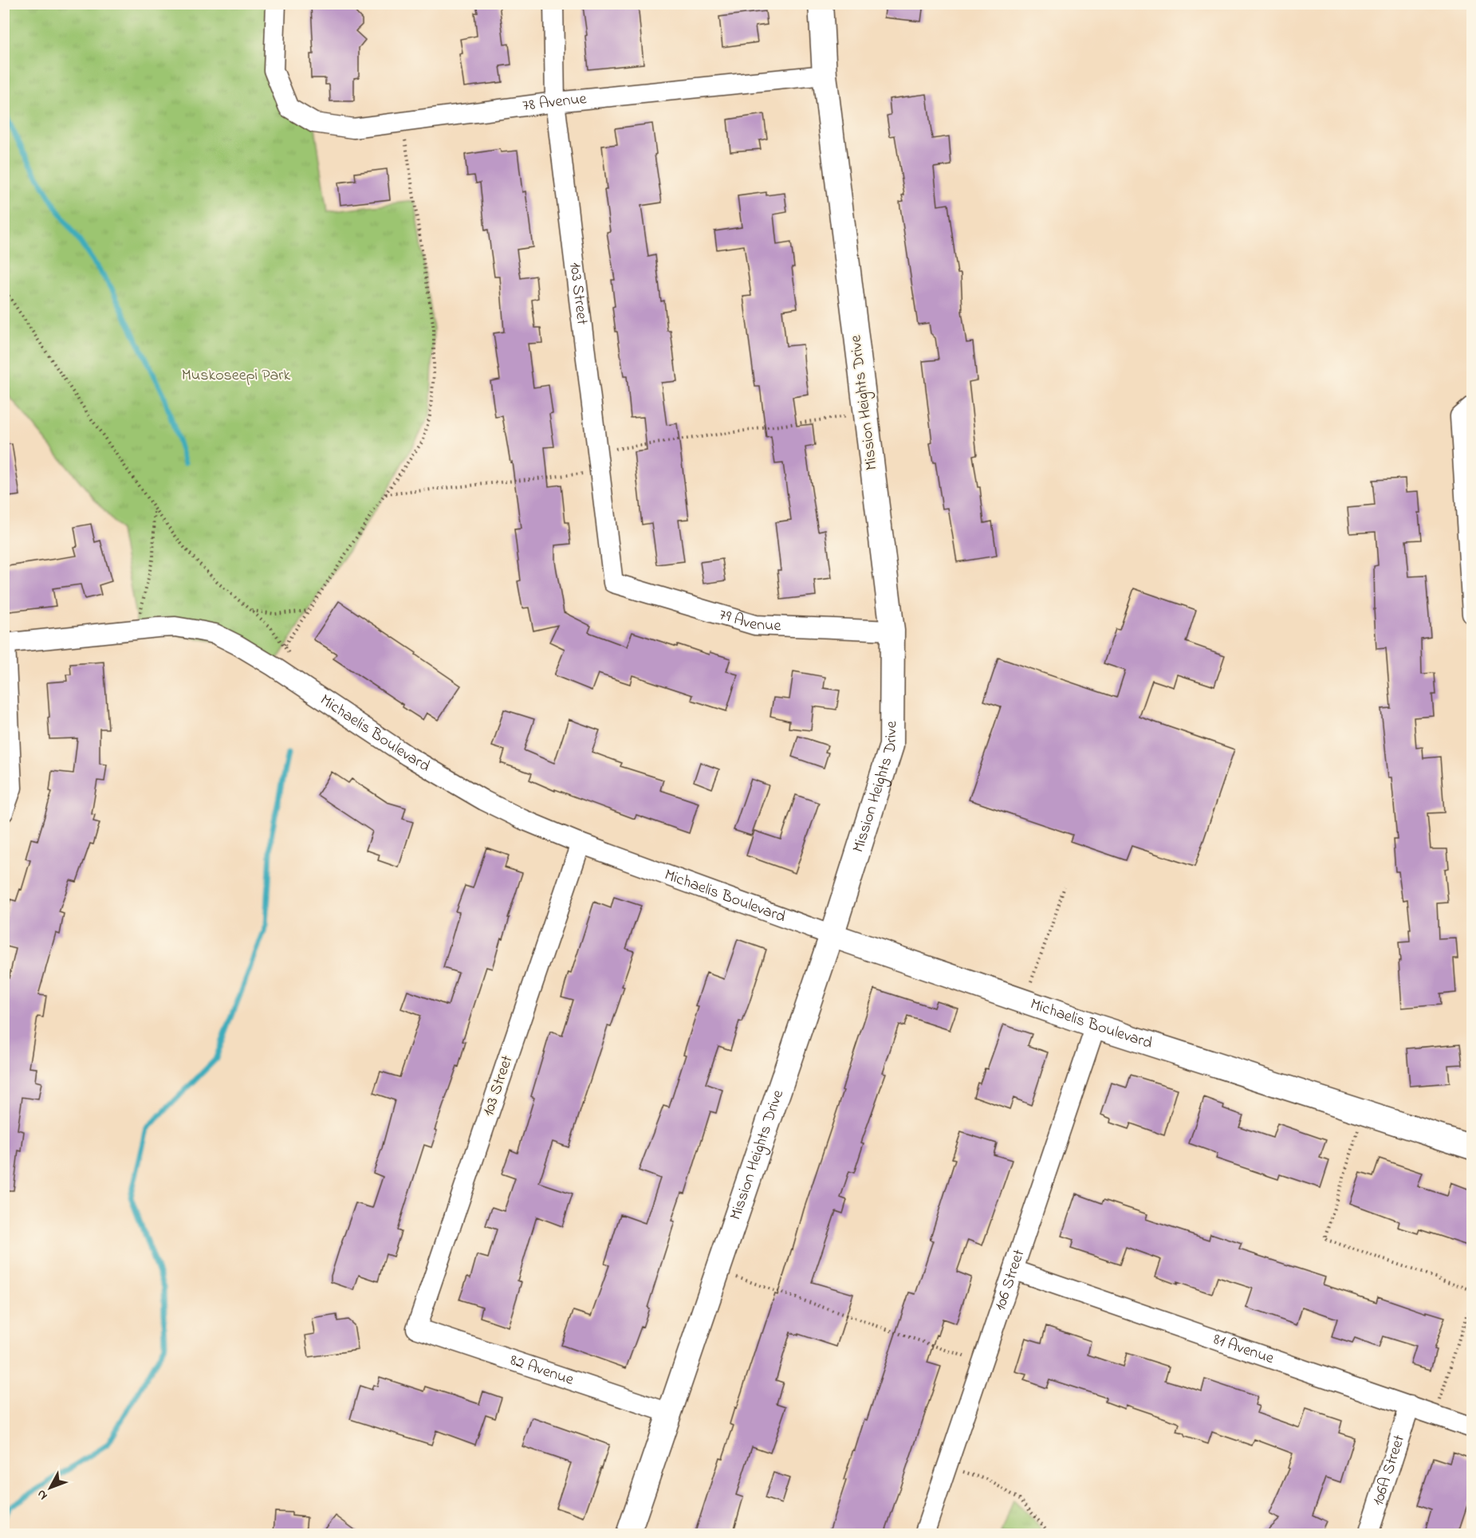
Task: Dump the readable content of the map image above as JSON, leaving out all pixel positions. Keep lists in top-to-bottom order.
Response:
{
  "streets": {
    "street": [
      "78 Avenue",
      "103 Street",
      "Mission Heights Drive",
      "79 Avenue",
      "Michaelis Boulevard",
      "106 Street",
      "81 Avenue",
      "82 Avenue",
      "106A Street"
    ]
  },
  "crossings": [
    ["78 Avenue", "103 Street"],
    ["78 Avenue", "Mission Heights Drive"],
    ["103 Street", "79 Avenue"],
    ["103 Street", "Michaelis Boulevard"],
    ["103 Street", "82 Avenue"],
    ["Mission Heights Drive", "79 Avenue"],
    ["Mission Heights Drive", "Michaelis Boulevard"],
    ["Mission Heights Drive", "82 Avenue"],
    ["Michaelis Boulevard", "106 Street"],
    ["106 Street", "81 Avenue"],
    ["81 Avenue", "106A Street"]
  ],
  "parks": ["Muskoseepi Park"],
  "north": "bottom left"
}
